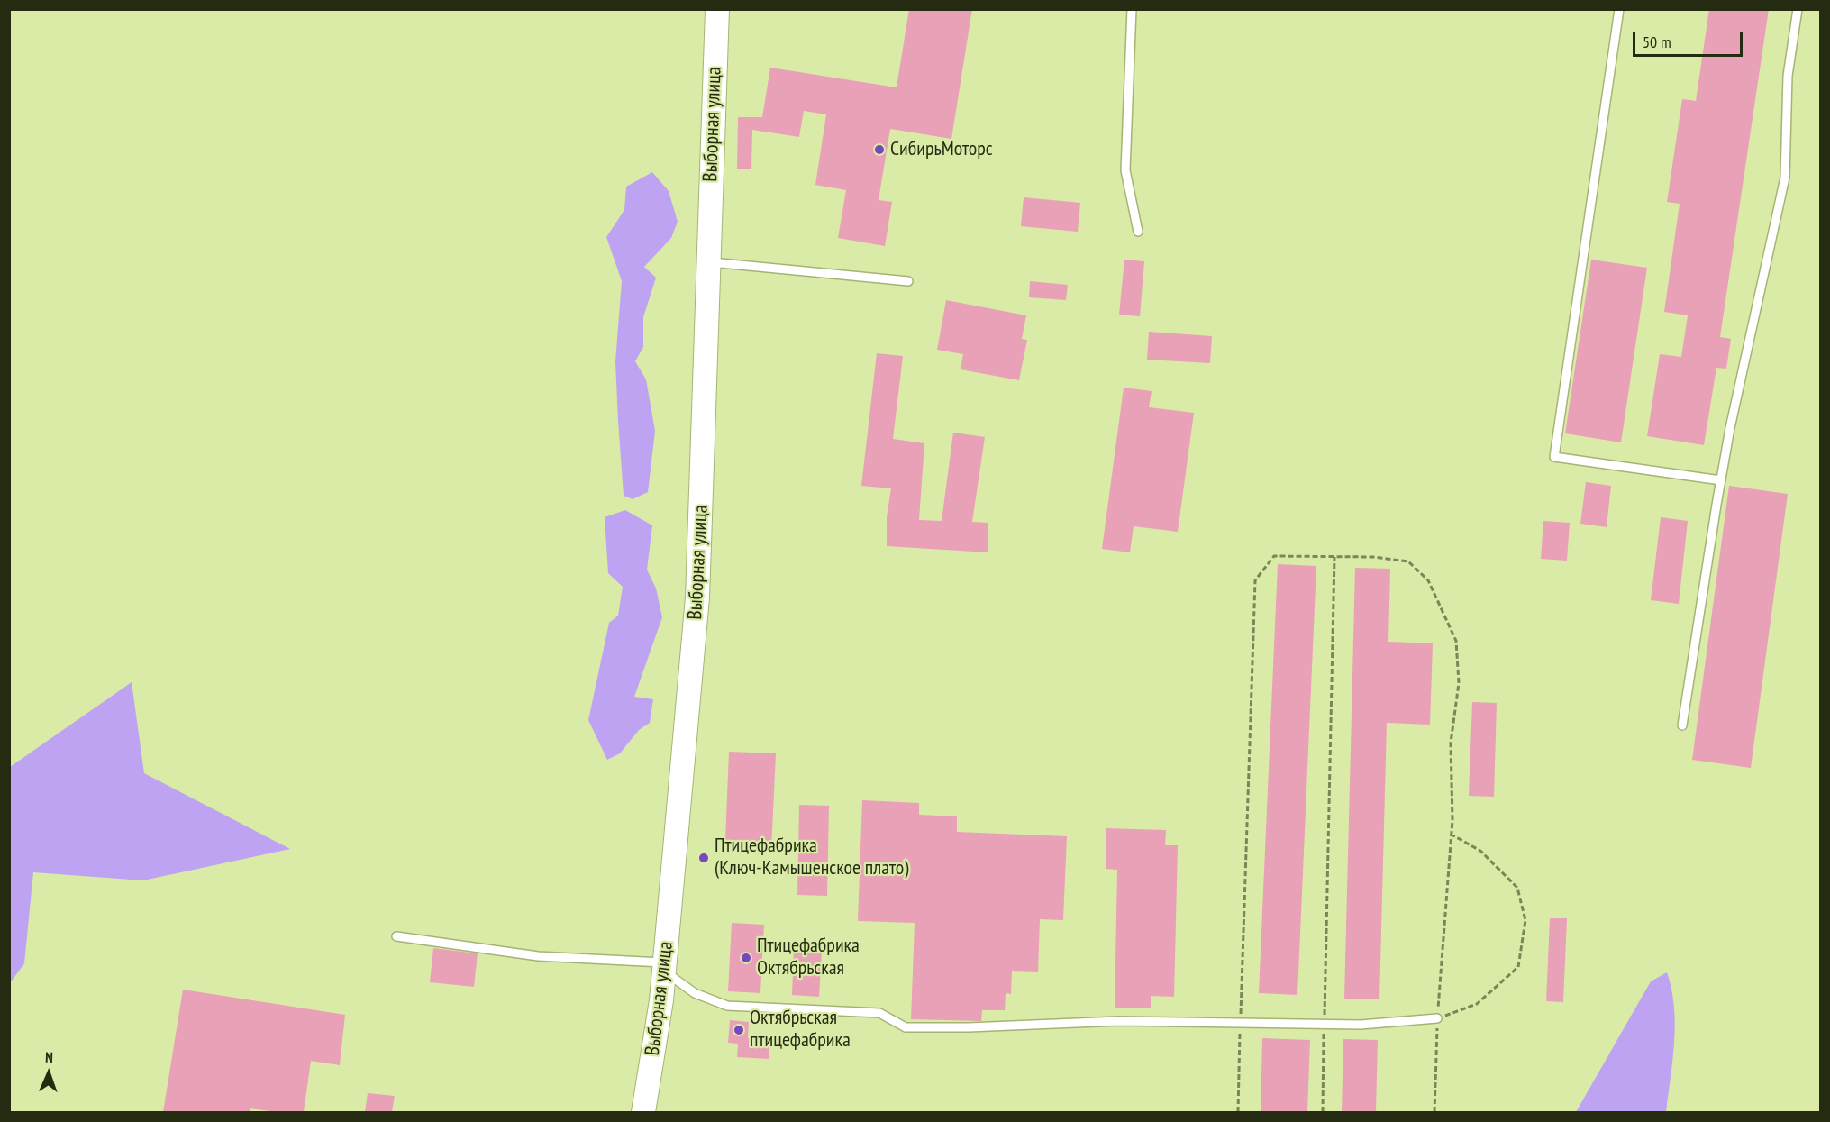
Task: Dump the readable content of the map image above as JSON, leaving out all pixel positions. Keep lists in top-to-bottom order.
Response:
{
  "streets": {
    "main road": ["Выборная улица"]
  },
  "places": [
    "СибирьМоторс",
    "Птицефабрика (Ключ-Камышенское плато)",
    "Птицефабрика Октябрьская",
    "Октябрьская птицефабрика"
  ],
  "scale_bar": "50 m",
  "north": "top"
}
